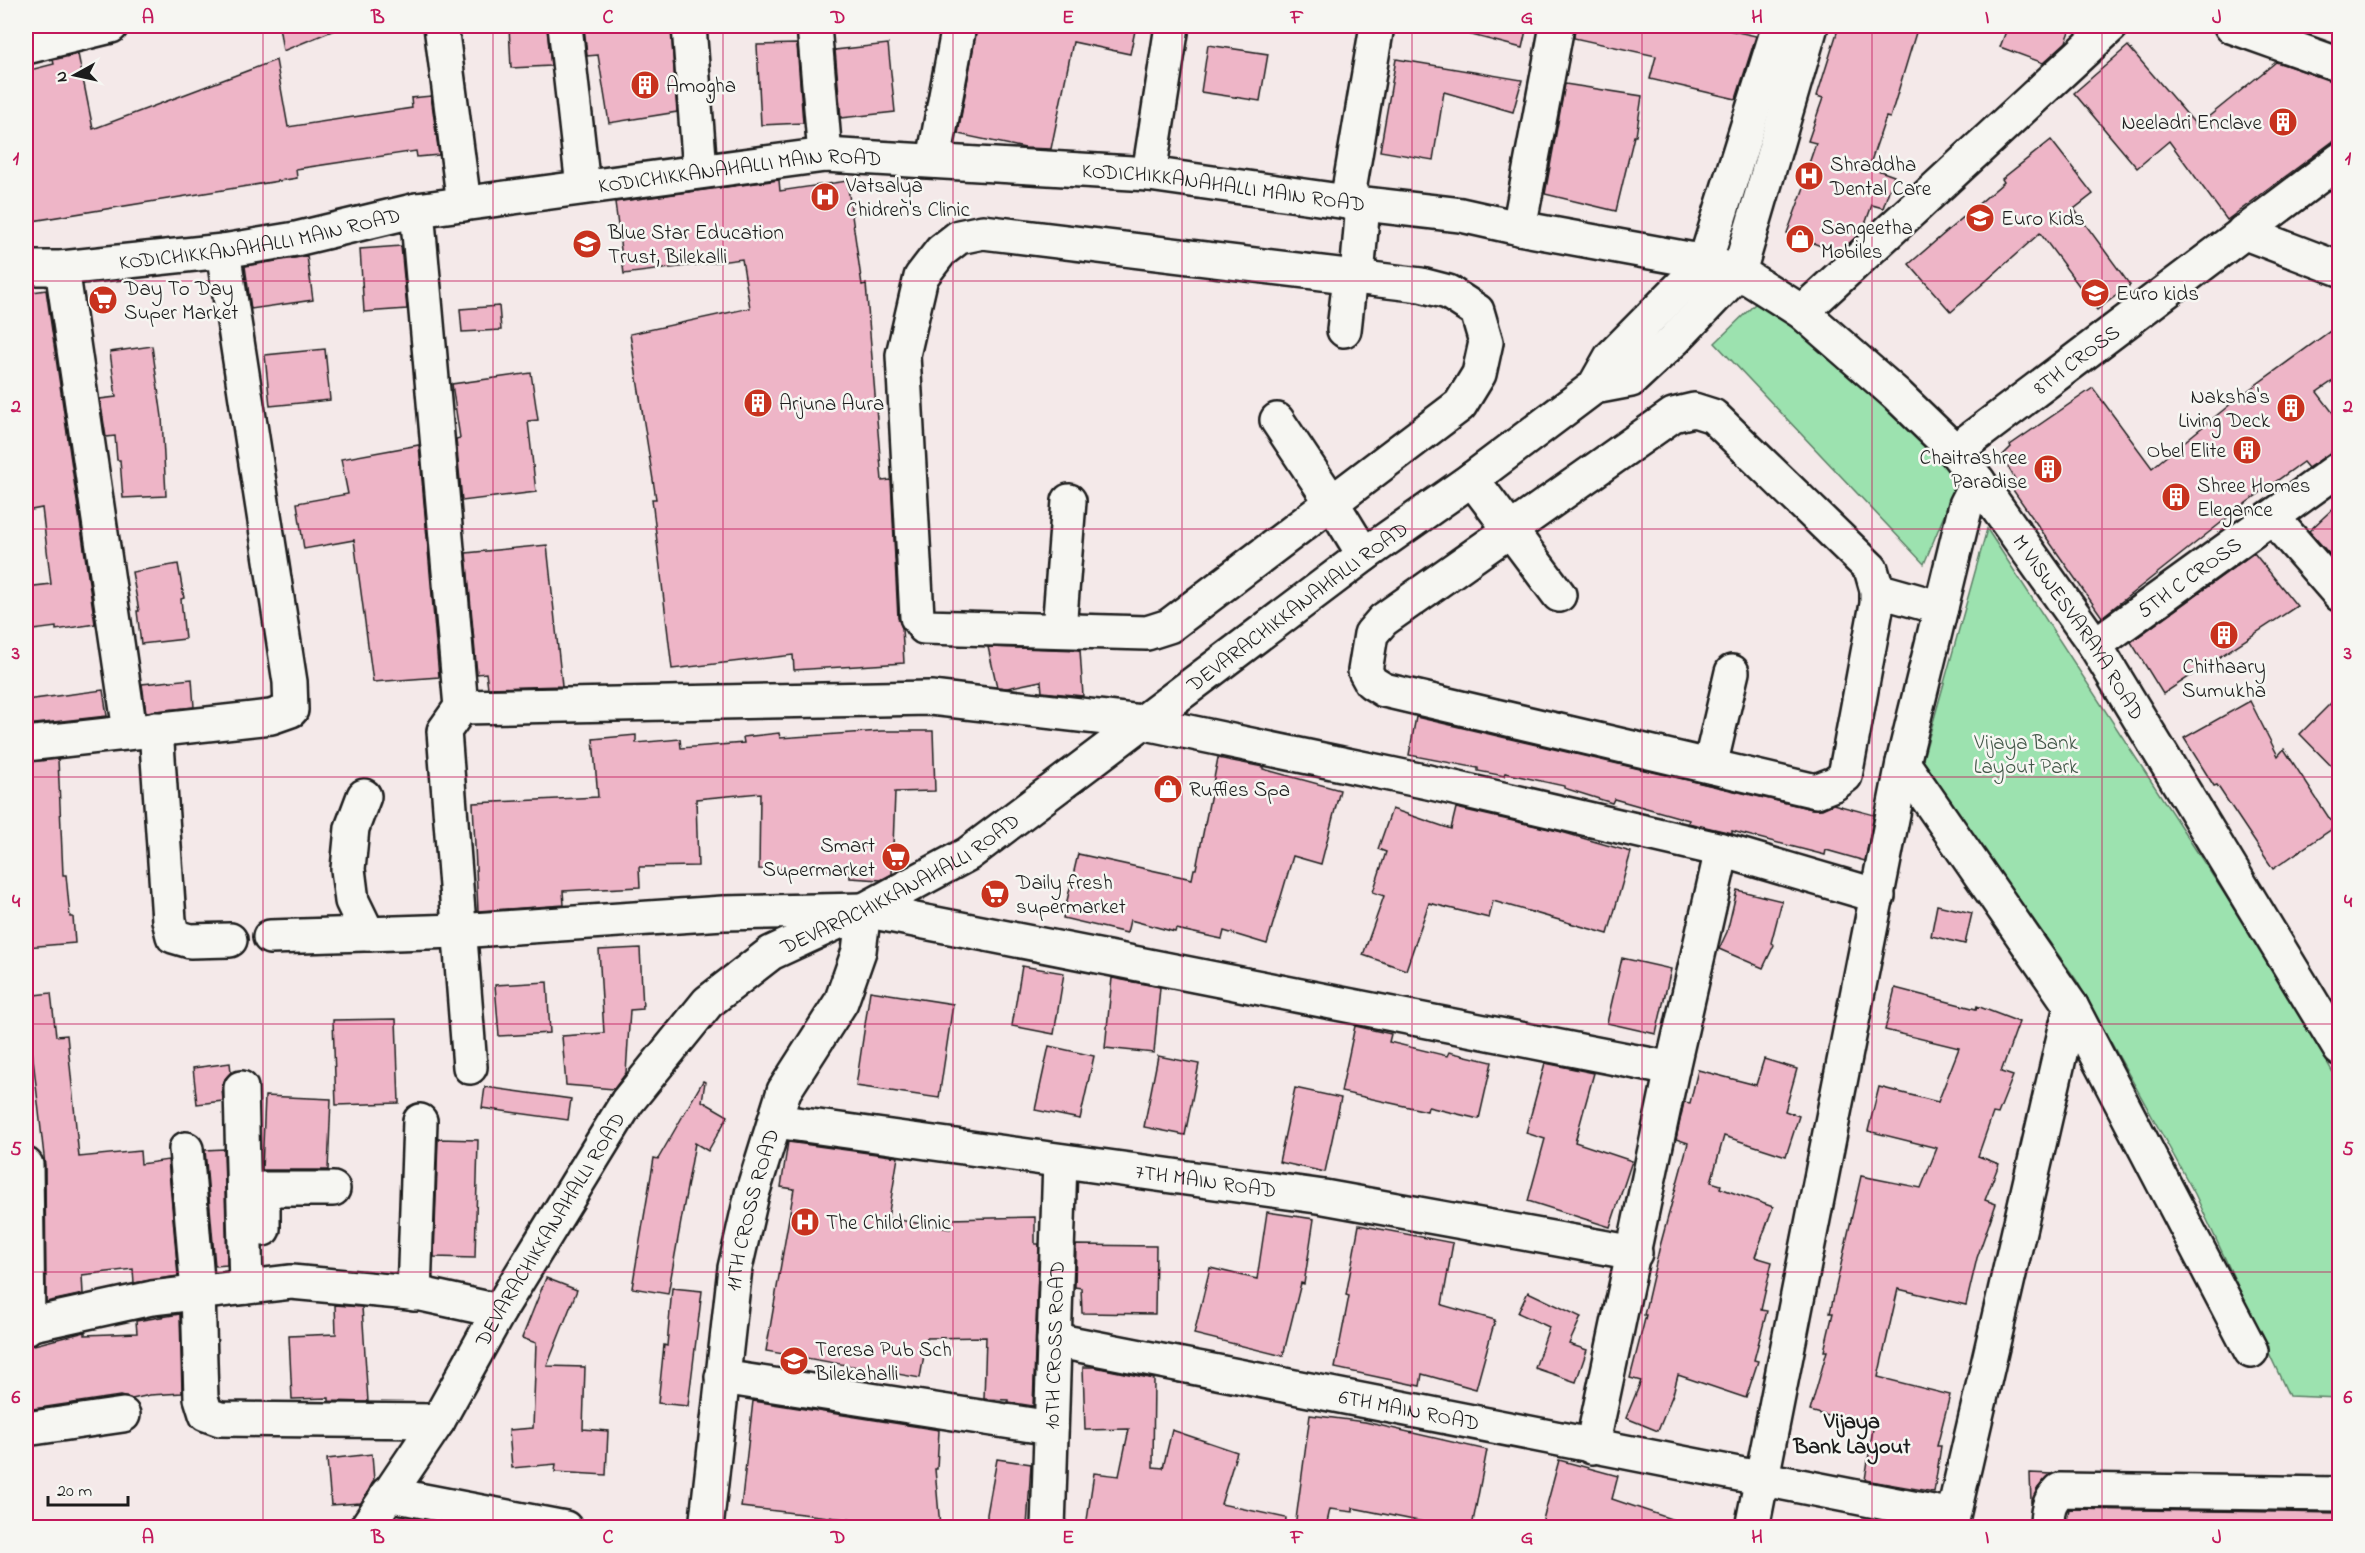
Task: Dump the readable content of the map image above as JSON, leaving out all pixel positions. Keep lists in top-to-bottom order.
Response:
{
  "streets": {
    "street": [
      "KODICHIKKANAHALLI MAIN ROAD",
      "8TH CROSS",
      "5TH C CROSS",
      "DEVARACHIKKANAHALLI ROAD",
      "M VISWESVARAYA ROAD",
      "7TH MAIN ROAD",
      "11TH CROSS ROAD",
      "10TH CROSS ROAD",
      "6TH MAIN ROAD"
    ]
  },
  "crossings": [
    ["KODICHIKKANAHALLI MAIN ROAD", "DEVARACHIKKANAHALLI ROAD"],
    ["8TH CROSS", "M VISWESVARAYA ROAD"],
    ["5TH C CROSS", "M VISWESVARAYA ROAD"],
    ["DEVARACHIKKANAHALLI ROAD", "M VISWESVARAYA ROAD"],
    ["DEVARACHIKKANAHALLI ROAD", "11TH CROSS ROAD"],
    ["7TH MAIN ROAD", "11TH CROSS ROAD"],
    ["7TH MAIN ROAD", "10TH CROSS ROAD"],
    ["10TH CROSS ROAD", "6TH MAIN ROAD"]
  ],
  "districts": ["Vijaya Bank Layout"],
  "parks": ["Vijaya Bank Layout Park"],
  "places": {
    "building": [
      "Amogha",
      "Neeladri Enclave",
      "Arjuna Aura",
      "Naksha's Living Deck",
      "Obel Elite",
      "Chaitrashree Paradise",
      "Shree Homes Elegance",
      "Chithaary Sumukha"
    ],
    "hospital": ["Shraddha Dental Care", "Vatsalya Chidren's Clinic", "The Child Clinic"],
    "school or university": [
      "Euro Kids",
      "Blue Star Education Trust, Bilekalli",
      "Euro kids",
      "Teresa Pub Sch Bilekahalli"
    ],
    "shop": ["Sangeetha Mobiles", "Ruffles Spa"],
    "supermarket": ["Day To Day Super Market", "Smart Supermarket", "Daily fresh supermarket"]
  },
  "scale_bar": "20 m",
  "north": "left",
  "grid": {
    "columns": [
      "A",
      "B",
      "C",
      "D",
      "E",
      "F",
      "G",
      "H",
      "I",
      "J"
    ],
    "rows": [
      "1",
      "2",
      "3",
      "4",
      "5",
      "6"
    ]
  }
}
